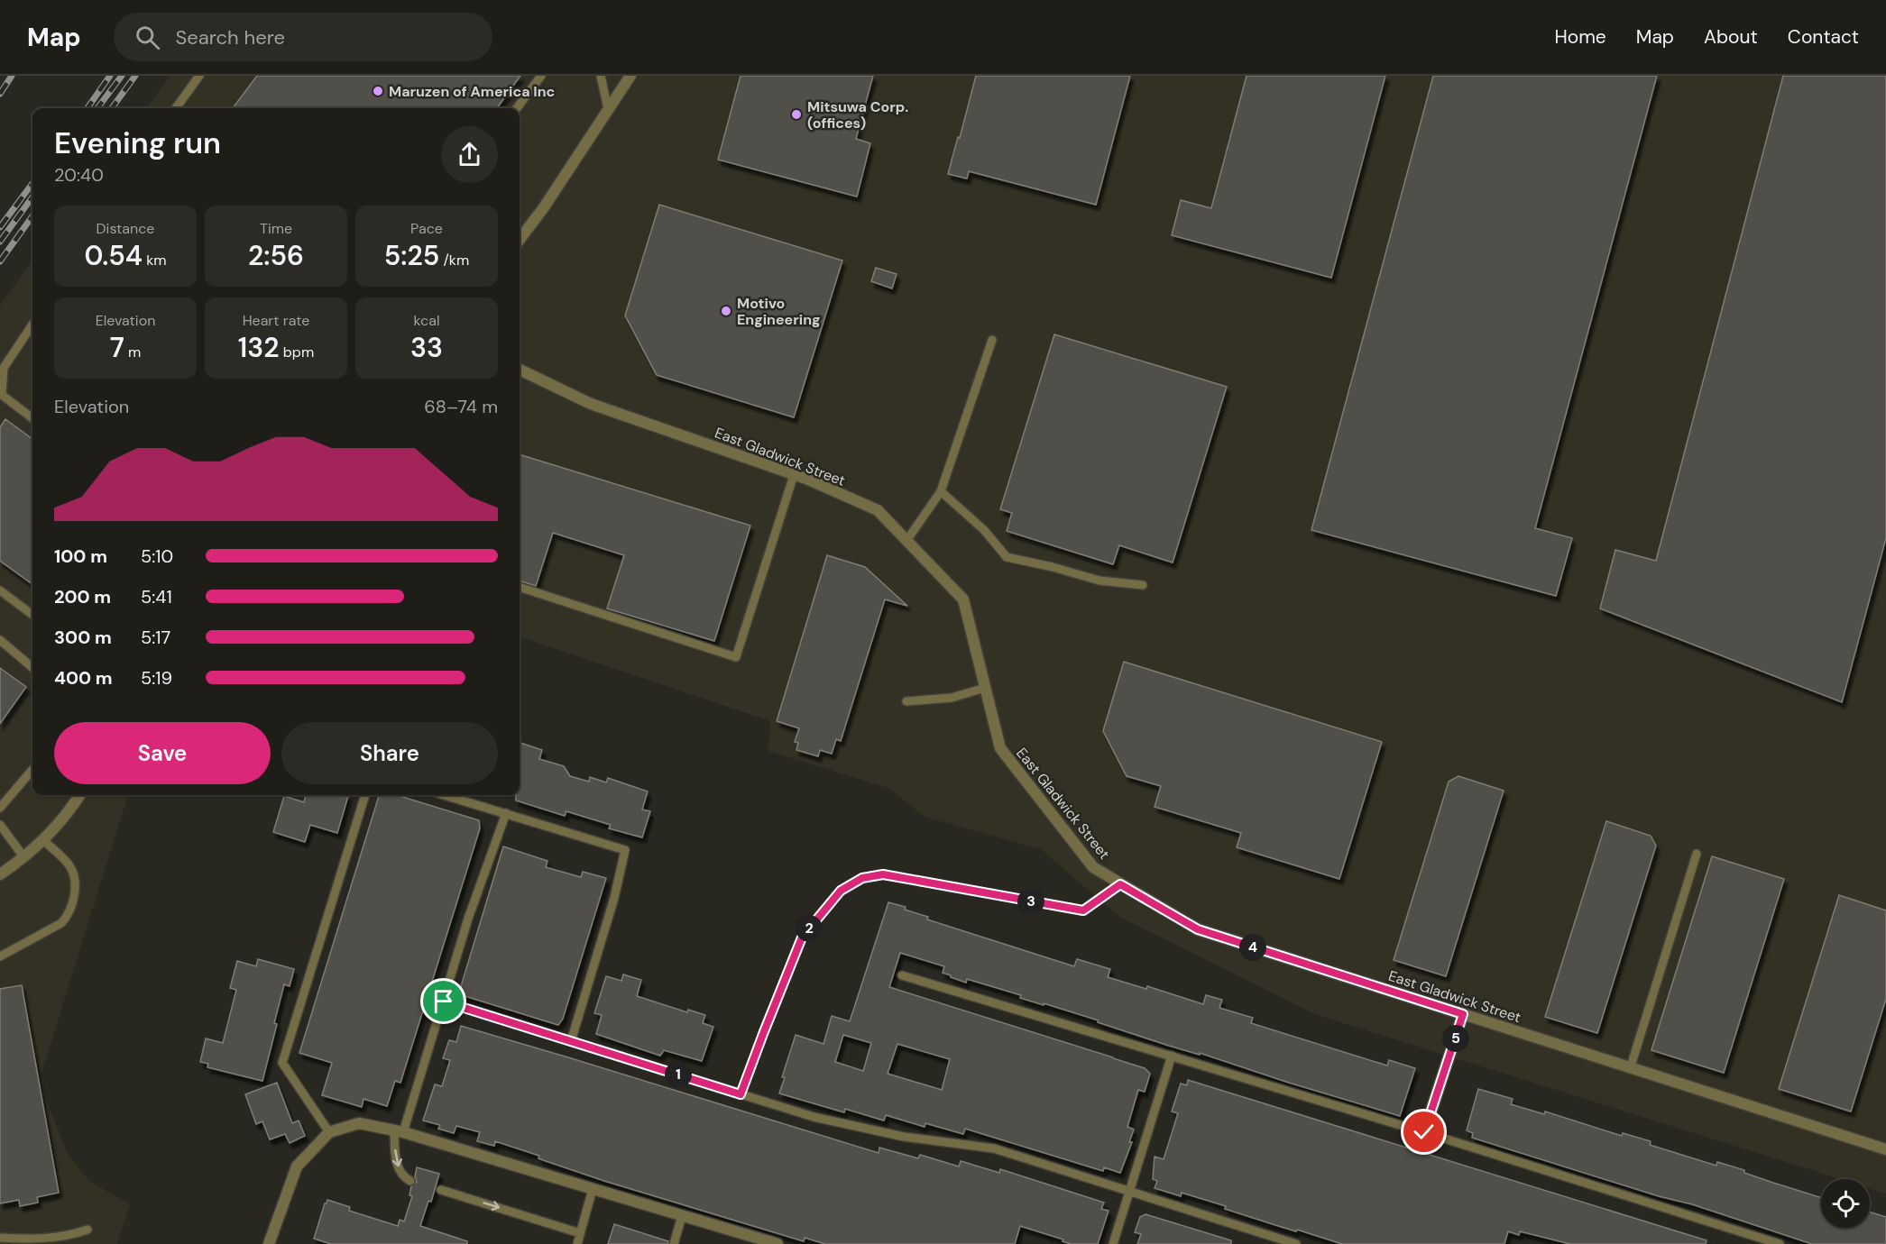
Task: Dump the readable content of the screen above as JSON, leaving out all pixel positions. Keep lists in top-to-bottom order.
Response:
{
  "streets": {
    "street": ["East Gladwick Street"]
  },
  "places": ["Maruzen of America Inc", "Mitsuwa Corp. (offices)", "Motivo Engineering"],
  "page": {
    "header": "Map",
    "search": "Search here",
    "nav": [
      "Home",
      "Map",
      "About",
      "Contact"
    ],
    "heading": ["Evening run", "20:40"],
    "stats": [
      ["Distance", "0.54 km"],
      ["Time", "2:56"],
      ["Pace", "5:25 /km"],
      ["Elevation", "7 m"],
      ["Heart rate", "132 bpm"],
      ["kcal", "33"]
    ],
    "chart": ["Elevation", "68–74 m"],
    "list": [
      {
        "name": "100 m",
        "note": "5:10"
      },
      {
        "name": "200 m",
        "note": "5:41"
      },
      {
        "name": "300 m",
        "note": "5:17"
      },
      {
        "name": "400 m",
        "note": "5:19"
      }
    ],
    "buttons": ["Save", "Share"],
    "pins": [
      "3",
      "2",
      "4",
      "5",
      "1"
    ]
  }
}
